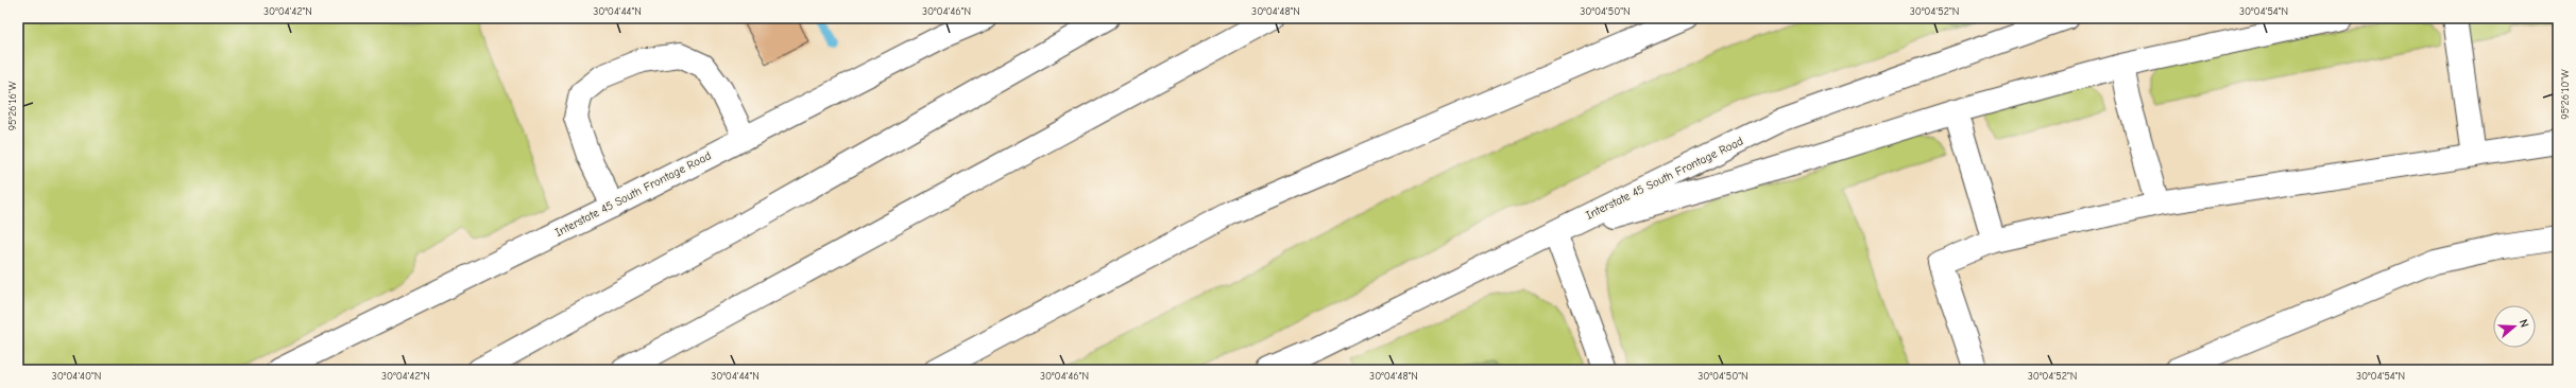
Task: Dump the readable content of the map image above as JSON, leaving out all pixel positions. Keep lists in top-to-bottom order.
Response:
{
  "streets": {
    "main road": ["Interstate 45 South Frontage Road"]
  },
  "north": "right",
  "coordinates": [
    "30°04'42\"N",
    "30°04'44\"N",
    "30°04'46\"N",
    "30°04'48\"N",
    "30°04'50\"N",
    "30°04'52\"N",
    "30°04'54\"N",
    "95°26'10\"W",
    "95°26'16\"W",
    "30°04'40\"N"
  ]
}
